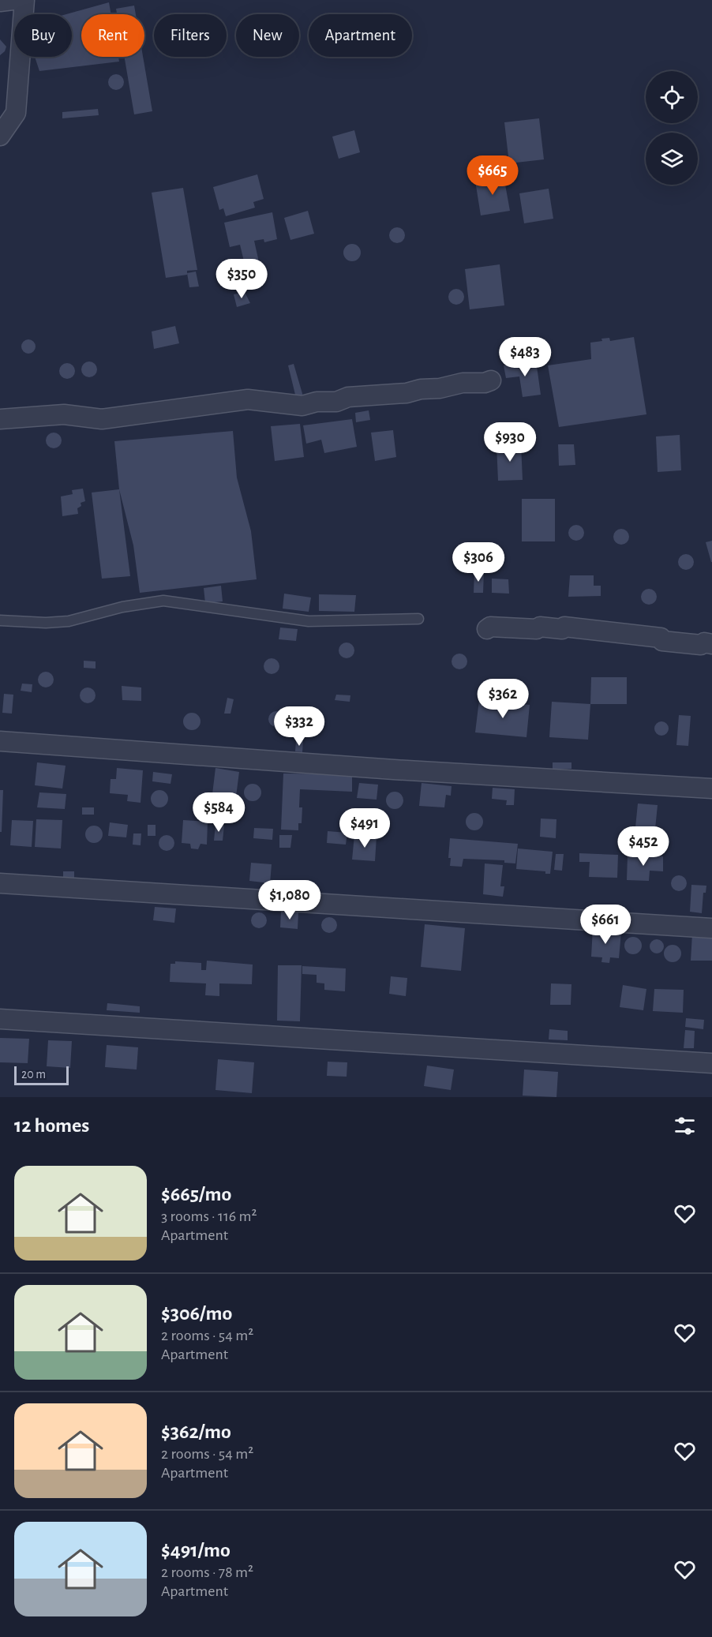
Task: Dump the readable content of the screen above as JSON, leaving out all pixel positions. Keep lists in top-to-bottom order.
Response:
{
  "scale_bar": "20 m",
  "page": {
    "chip": [
      "Buy",
      "Rent",
      "Filters",
      "New",
      "Apartment"
    ],
    "price": [
      "$665",
      "$350",
      "$483",
      "$930",
      "$306",
      "$362",
      "$332",
      "$584",
      "$491",
      "$452",
      "$1,080",
      "$661"
    ],
    "scale": "20 m",
    "heading": "12 homes",
    "list": [
      {
        "name": "$665/mo",
        "note": "3 rooms · 116 m² · Apartment"
      },
      {
        "name": "$306/mo",
        "note": "2 rooms · 54 m² · Apartment"
      },
      {
        "name": "$362/mo",
        "note": "2 rooms · 54 m² · Apartment"
      },
      {
        "name": "$491/mo",
        "note": "2 rooms · 78 m² · Apartment"
      }
    ]
  }
}
